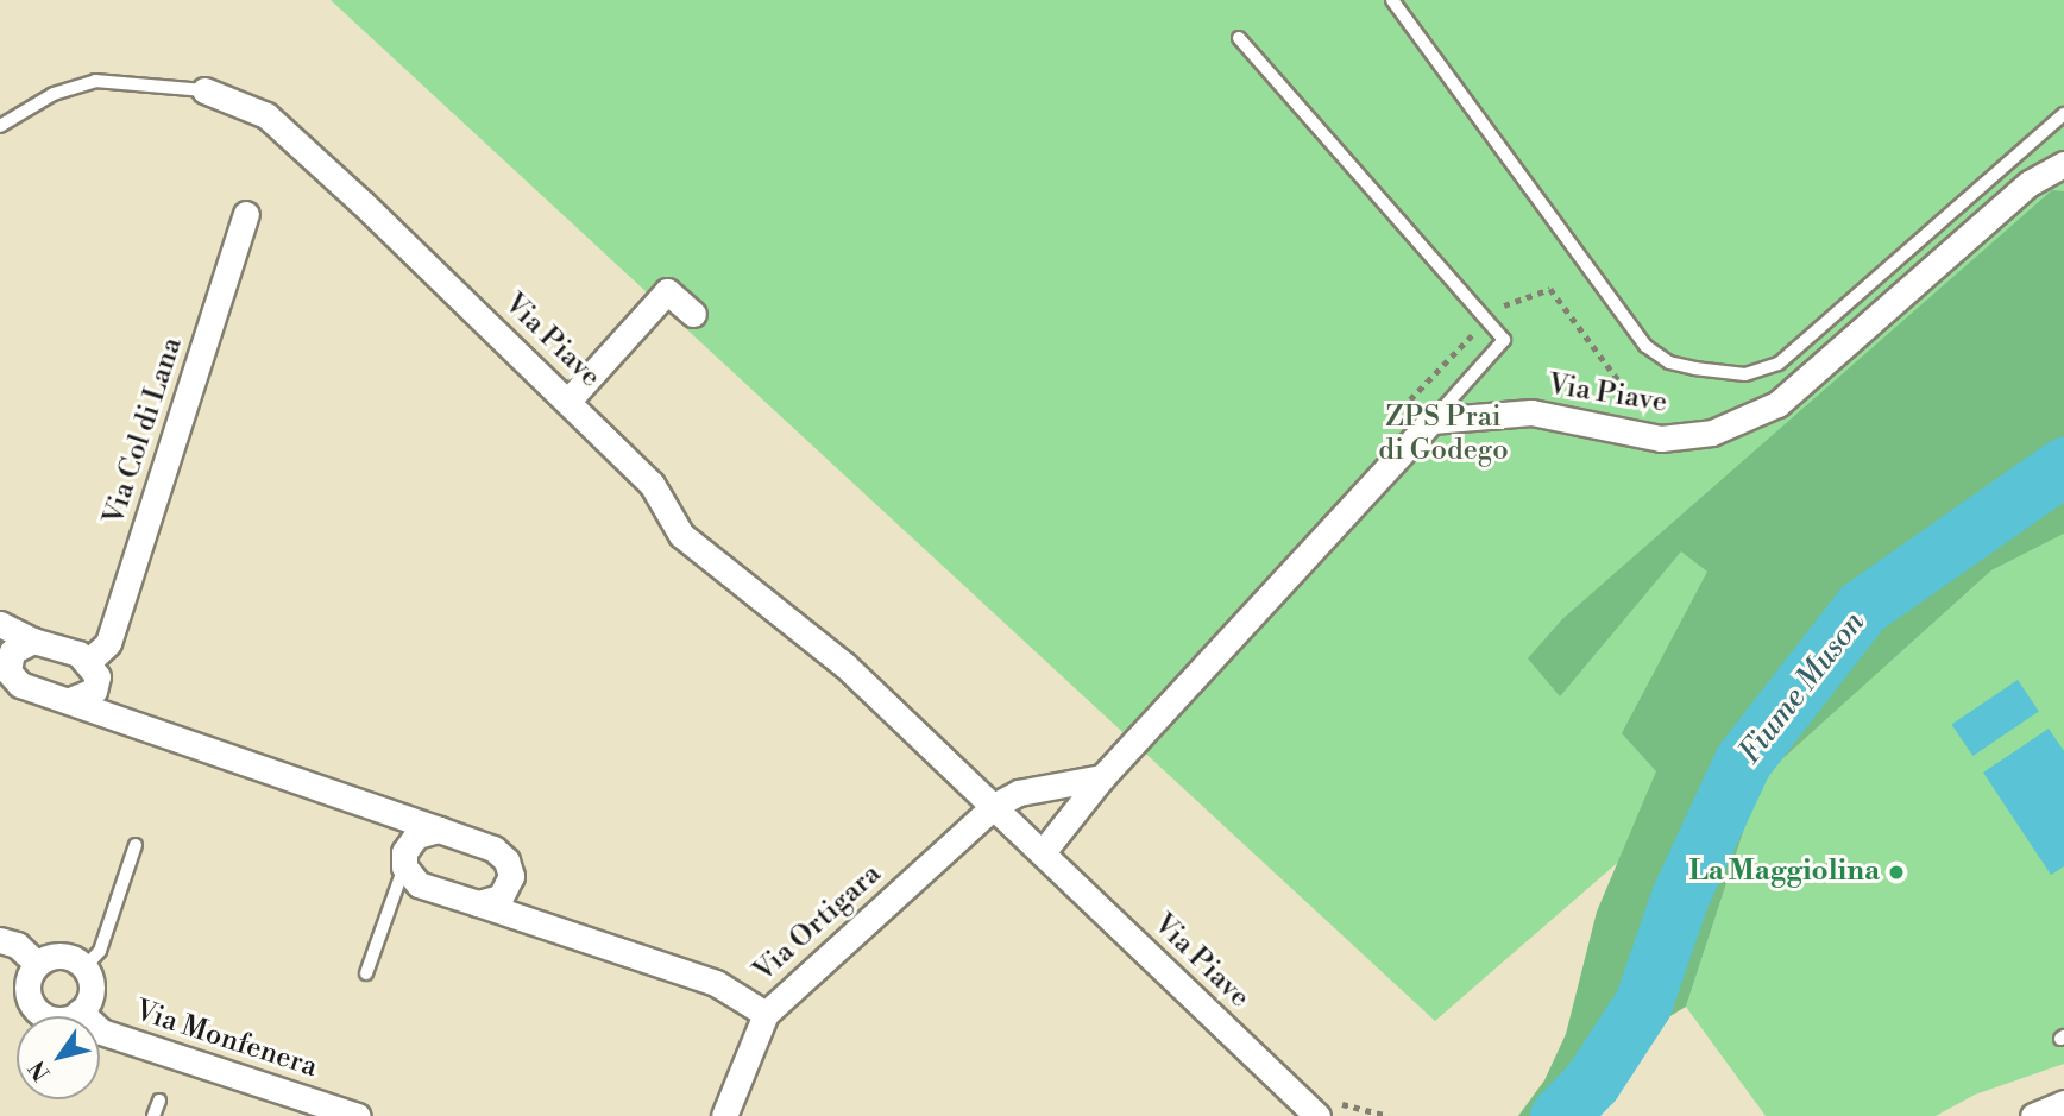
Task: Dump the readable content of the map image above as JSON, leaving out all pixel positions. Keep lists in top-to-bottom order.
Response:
{
  "streets": {
    "street": [
      "Via Piave",
      "Via Col di Lana",
      "Via Ortigara",
      "Via Monfenera"
    ]
  },
  "crossings": [
    ["Via Piave", "Via Ortigara"]
  ],
  "water": ["Fiume Muson"],
  "parks": ["ZPS Prai di Godego"],
  "places": ["La Maggiolina"],
  "north": "bottom left"
}
